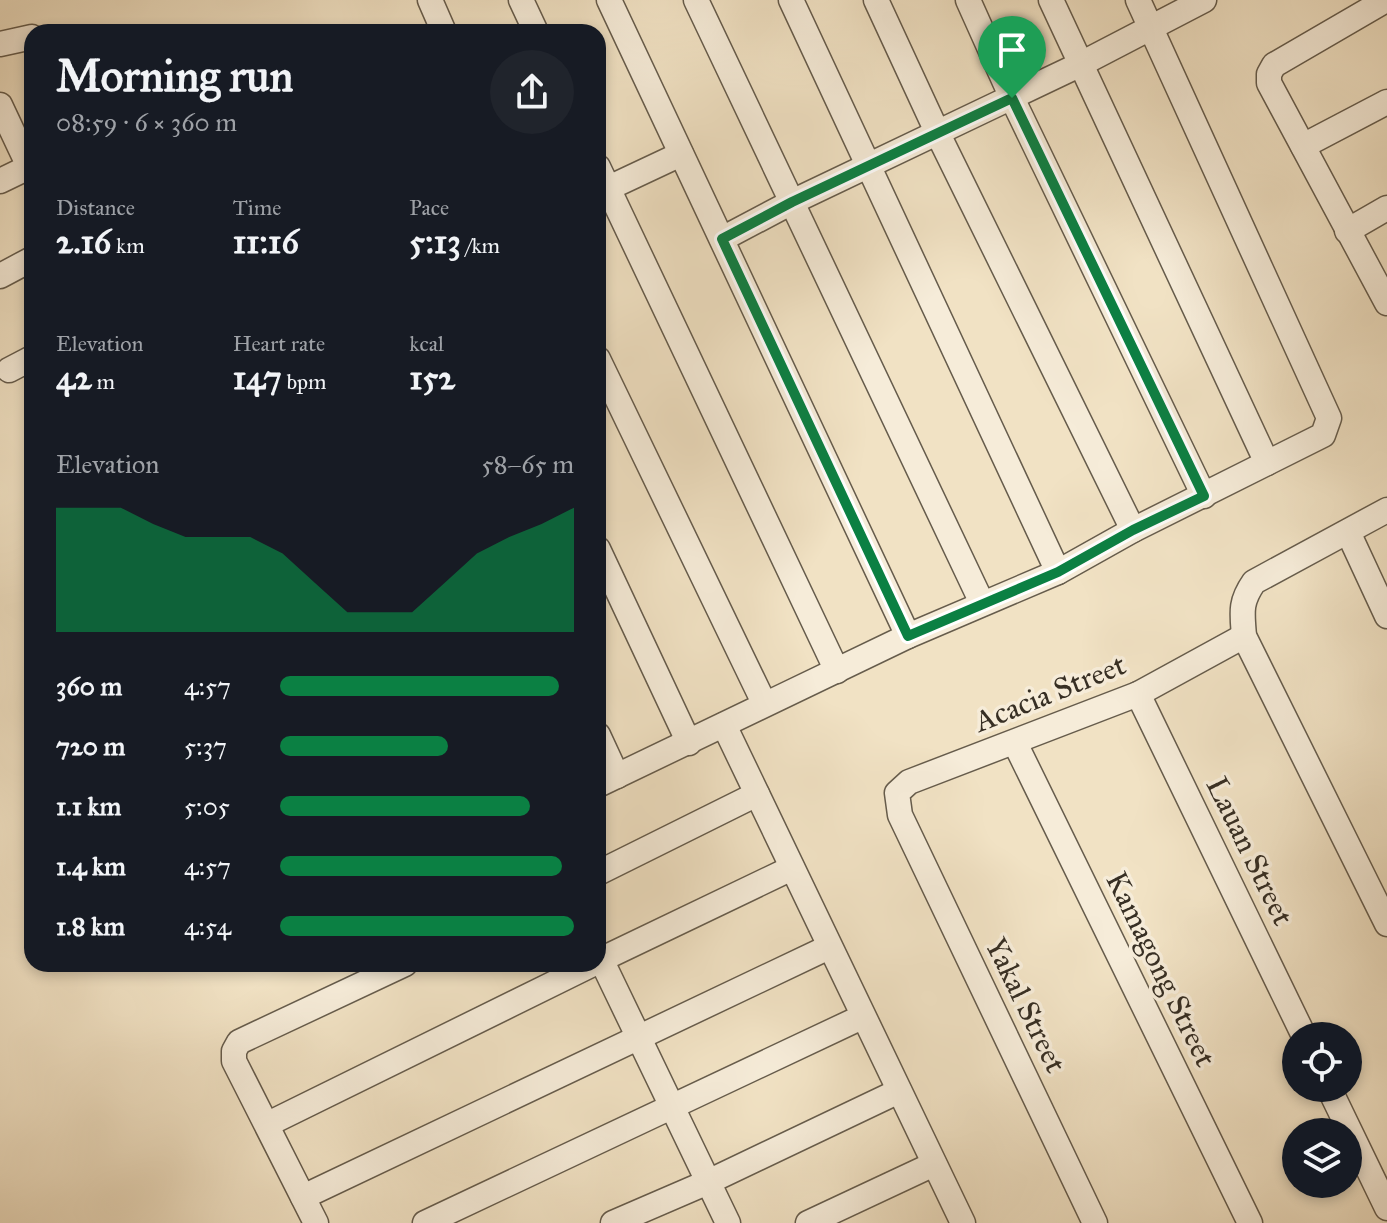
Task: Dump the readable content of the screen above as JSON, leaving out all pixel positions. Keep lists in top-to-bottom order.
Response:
{
  "streets": {
    "street": [
      "Acacia Street",
      "Lauan Street",
      "Kamagong Street",
      "Yakal Street"
    ]
  },
  "crossings": [
    ["Acacia Street", "Lauan Street"],
    ["Acacia Street", "Kamagong Street"],
    ["Acacia Street", "Yakal Street"]
  ],
  "page": {
    "heading": ["Morning run", "08:59 · 6 × 360 m"],
    "stats": [
      ["Distance", "2.16 km"],
      ["Time", "11:16"],
      ["Pace", "5:13 /km"],
      ["Elevation", "42 m"],
      ["Heart rate", "147 bpm"],
      ["kcal", "152"]
    ],
    "chart": ["Elevation", "58–65 m"],
    "list": [
      {
        "name": "360 m",
        "note": "4:57"
      },
      {
        "name": "720 m",
        "note": "5:37"
      },
      {
        "name": "1.1 km",
        "note": "5:05"
      },
      {
        "name": "1.4 km",
        "note": "4:57"
      },
      {
        "name": "1.8 km",
        "note": "4:54"
      }
    ]
  }
}
